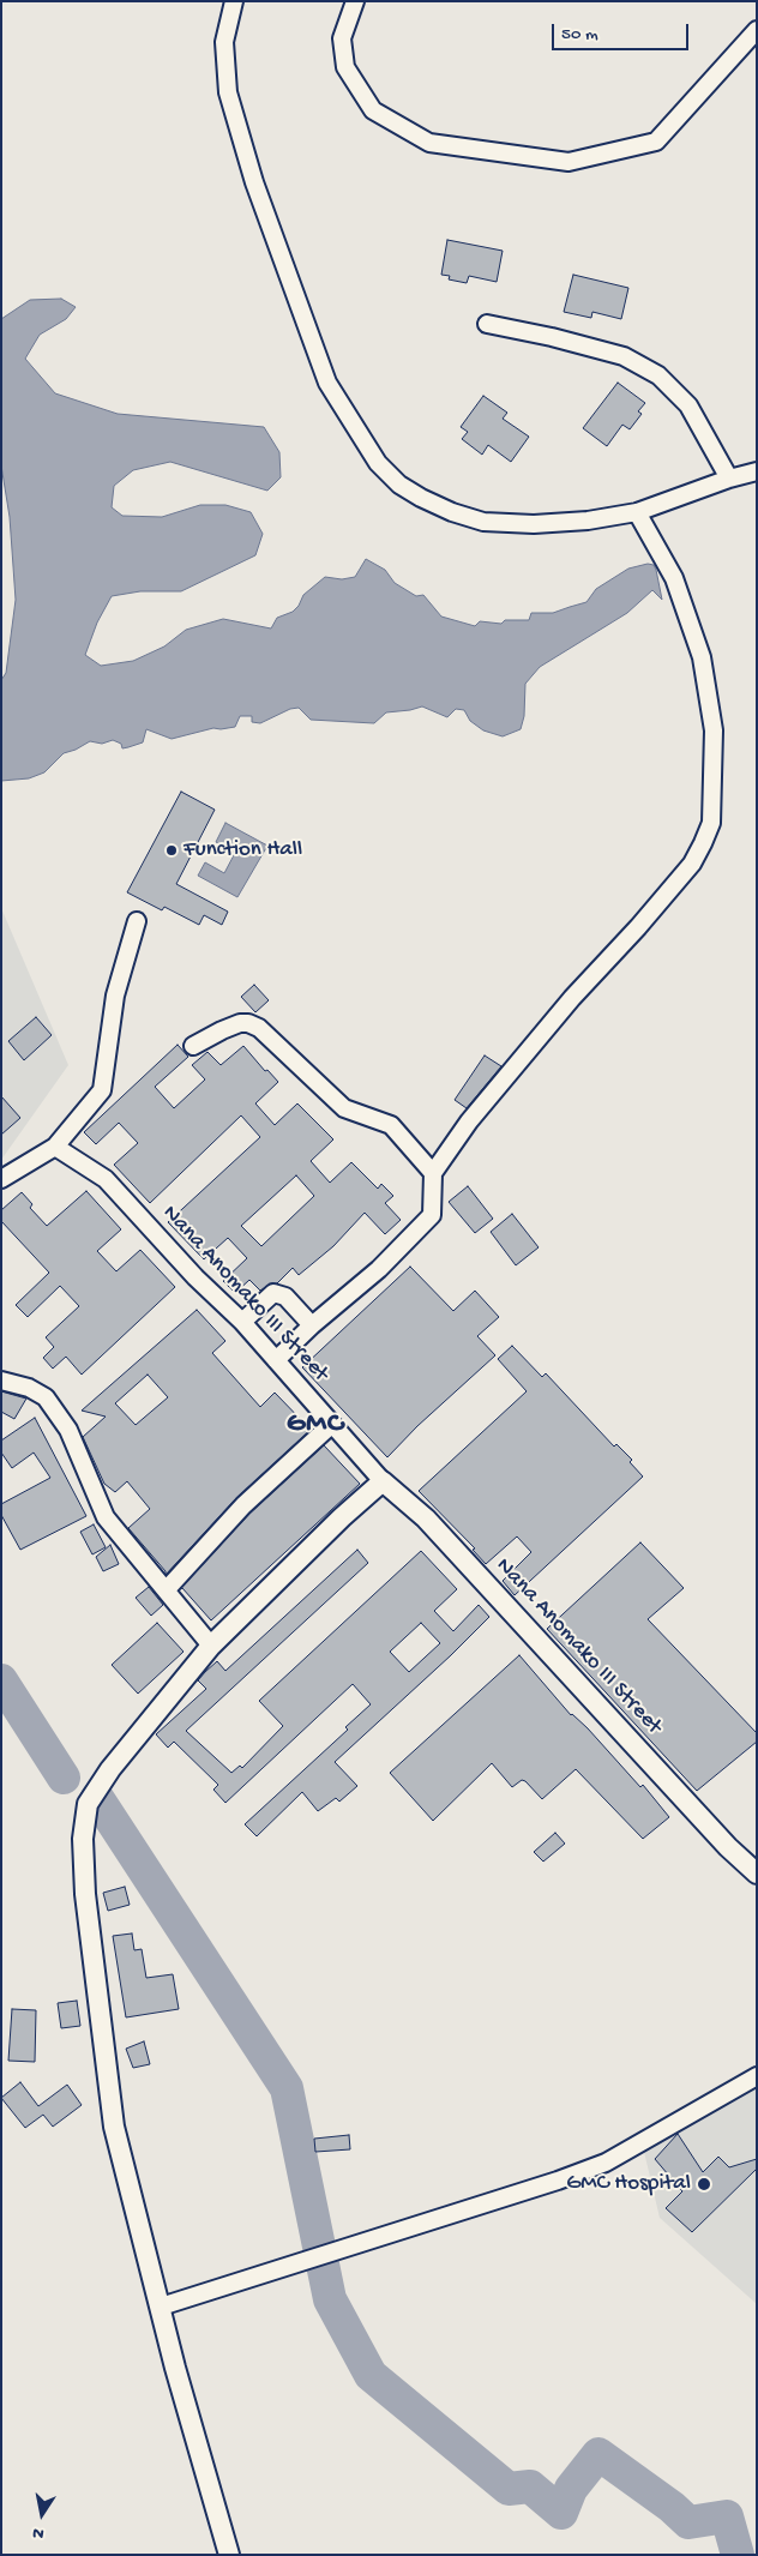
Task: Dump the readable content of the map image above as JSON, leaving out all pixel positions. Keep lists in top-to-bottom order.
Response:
{
  "streets": {
    "street": ["Nana Anomako III Street"]
  },
  "districts": ["GMC"],
  "places": ["Function Hall", "GMC Hospital"],
  "scale_bar": "50 m",
  "north": "bottom"
}
